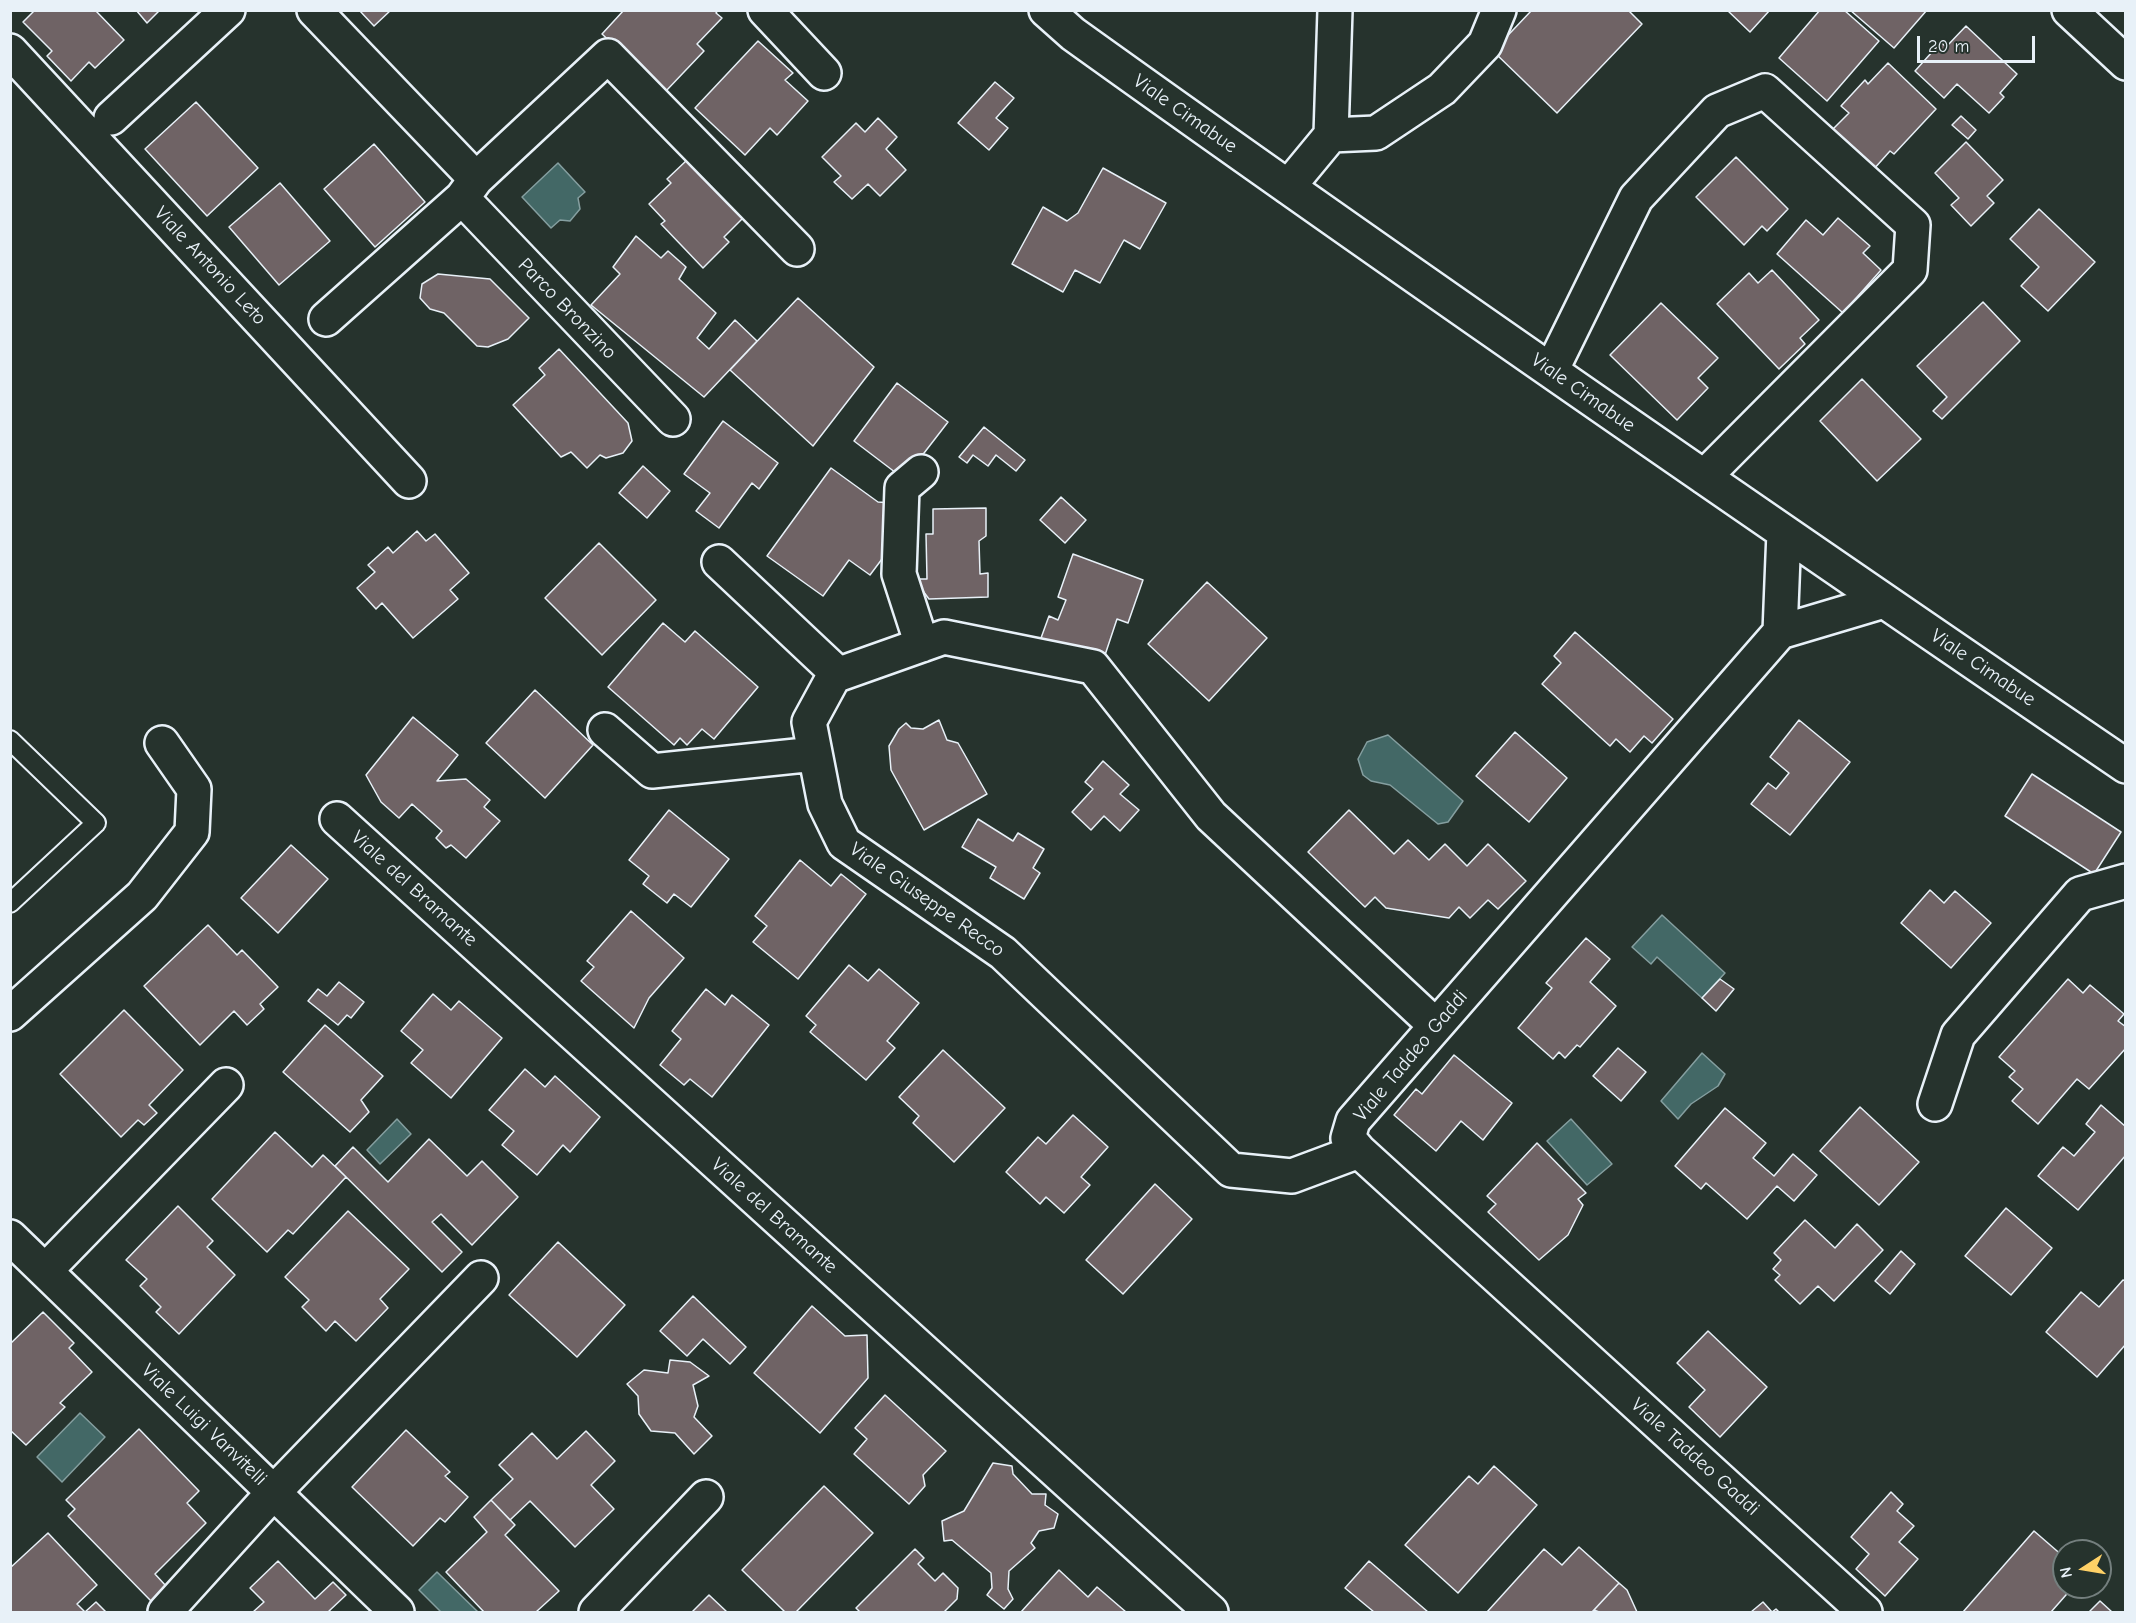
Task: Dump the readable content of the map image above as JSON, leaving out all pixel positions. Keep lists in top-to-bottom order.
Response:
{
  "streets": {
    "street": [
      "Viale Cimabue",
      "Viale Antonio Leto",
      "Parco Bronzino",
      "Viale del Bramante",
      "Viale Giuseppe Recco",
      "Viale Taddeo Gaddi",
      "Viale Luigi Vanvitelli"
    ]
  },
  "crossings": [
    ["Viale Giuseppe Recco", "Viale Taddeo Gaddi"]
  ],
  "scale_bar": "20 m",
  "north": "left"
}
